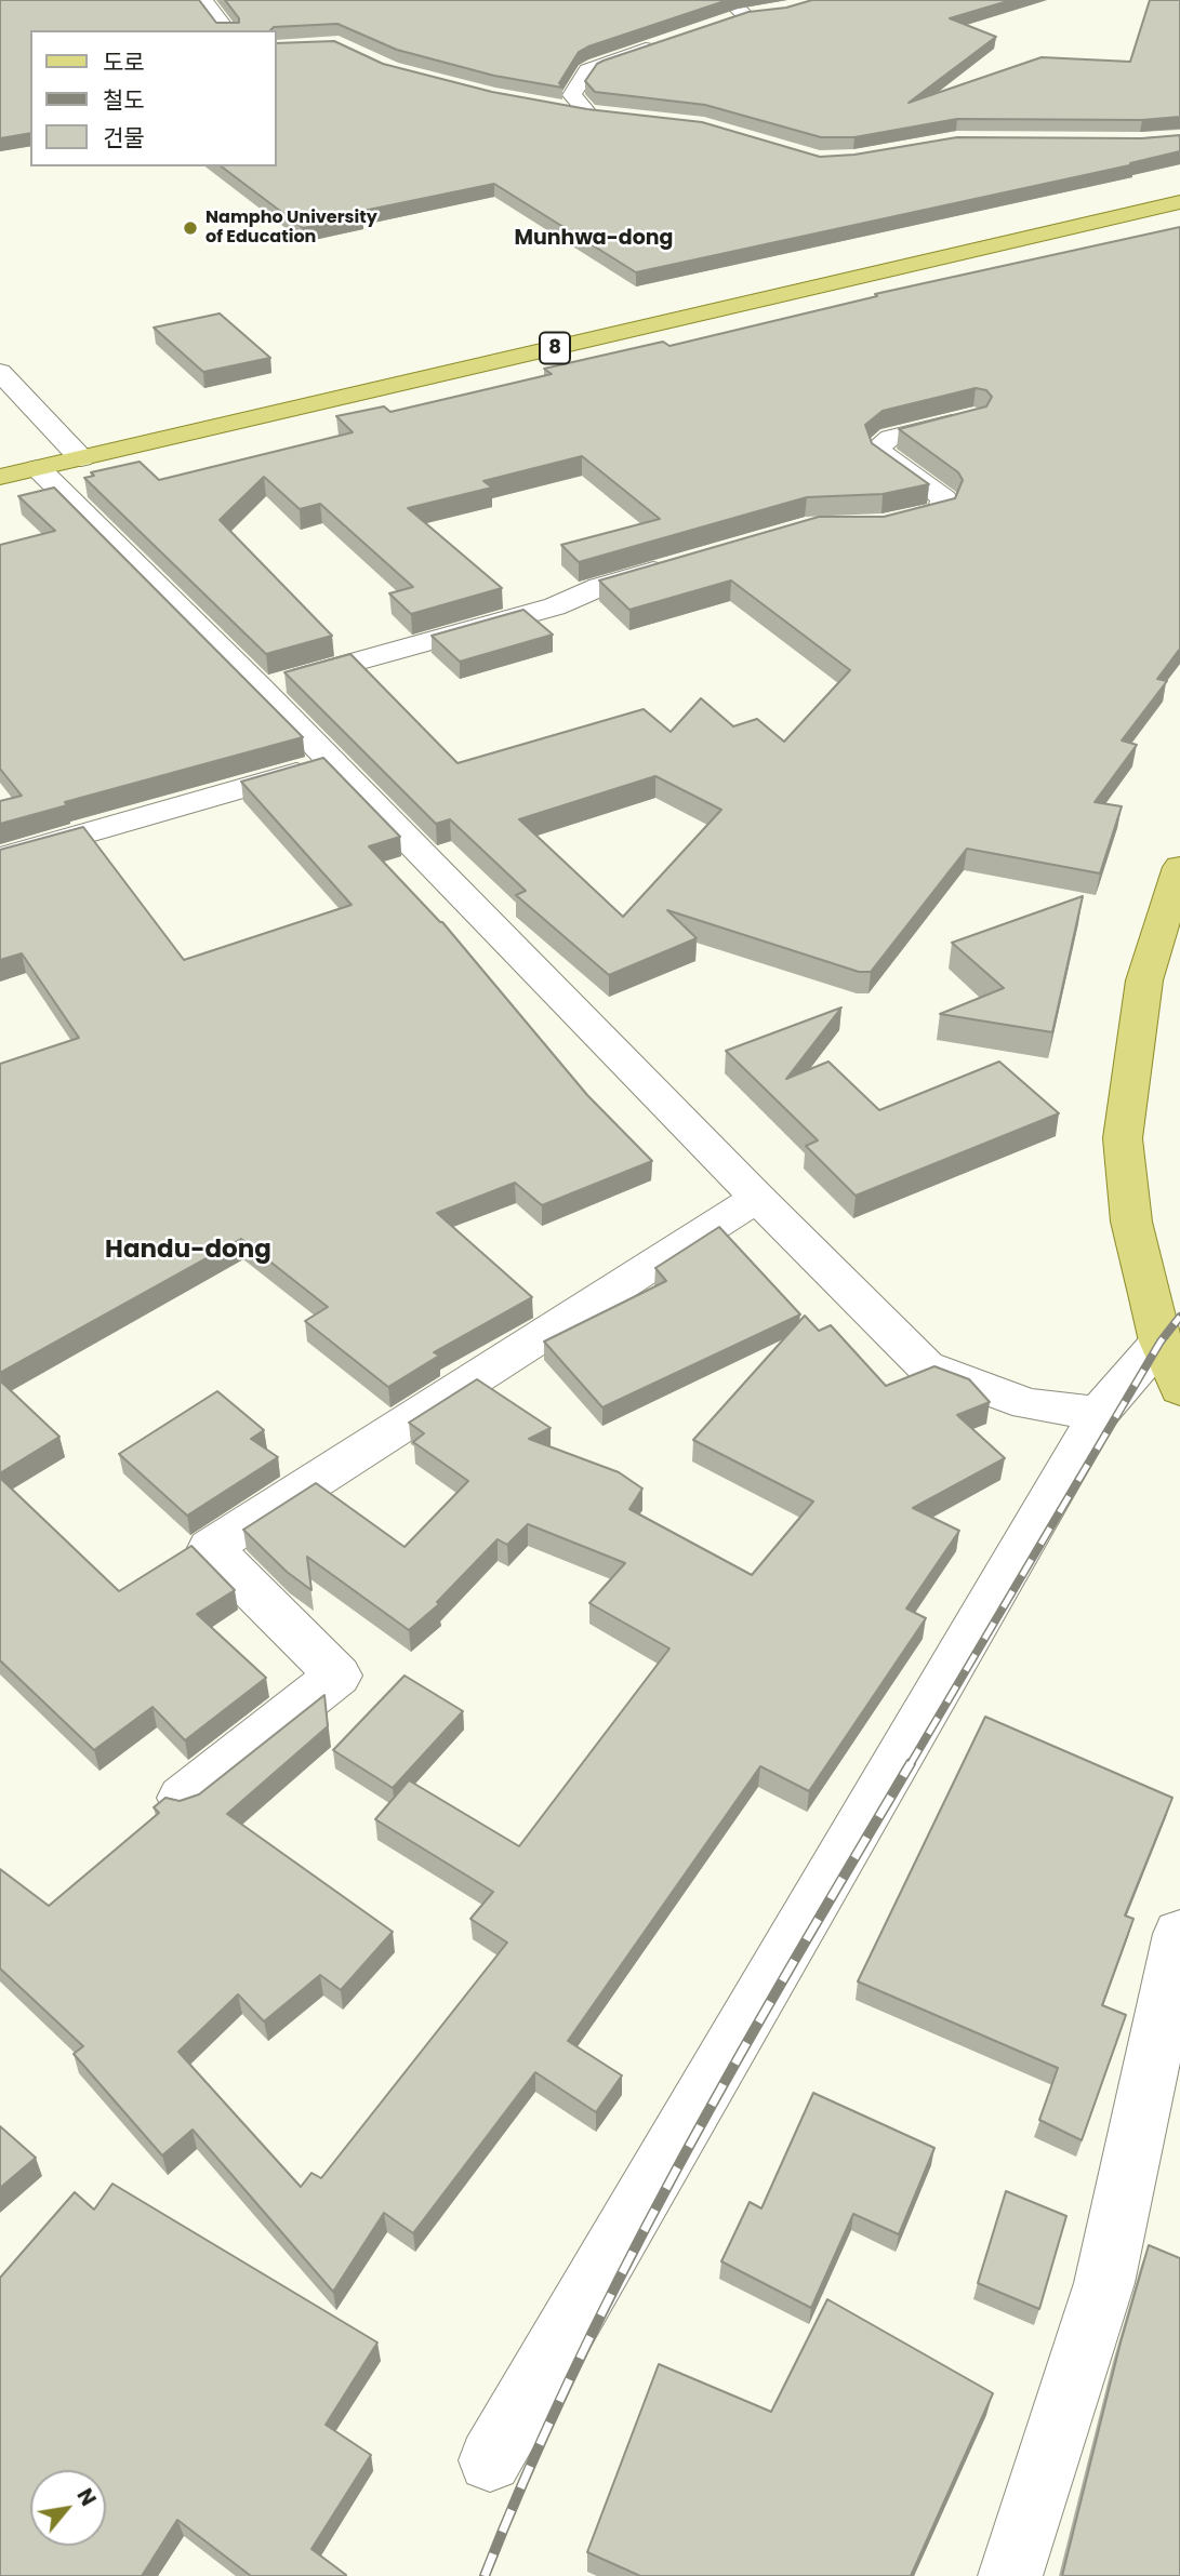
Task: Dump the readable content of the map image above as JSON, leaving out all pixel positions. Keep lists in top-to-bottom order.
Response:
{
  "streets": {
    "main road": ["8"]
  },
  "districts": ["Munhwa-dong", "Handu-dong"],
  "places": ["Nampho University of Education"],
  "legend": ["도로", "철도", "건물"],
  "north": "top right"
}
